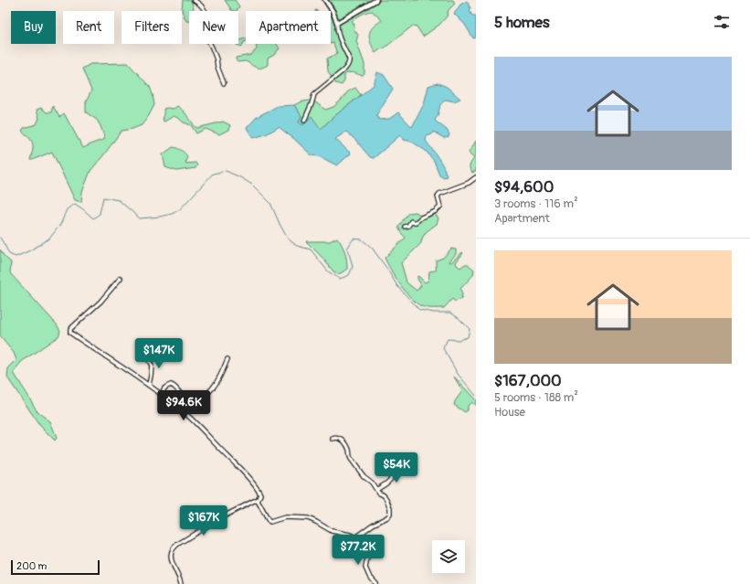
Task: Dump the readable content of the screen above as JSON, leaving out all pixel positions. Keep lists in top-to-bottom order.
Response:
{
  "scale_bar": "200 m",
  "page": {
    "heading": "5 homes",
    "chip": [
      "Buy",
      "Rent",
      "Filters",
      "New",
      "Apartment"
    ],
    "list": [
      {
        "name": "$94,600",
        "note": "3 rooms · 116 m² · Apartment"
      },
      {
        "name": "$167,000",
        "note": "5 rooms · 188 m² · House"
      }
    ],
    "price": [
      "$147K",
      "$94.6K",
      "$54K",
      "$167K",
      "$77.2K"
    ],
    "scale": "200 m"
  }
}
